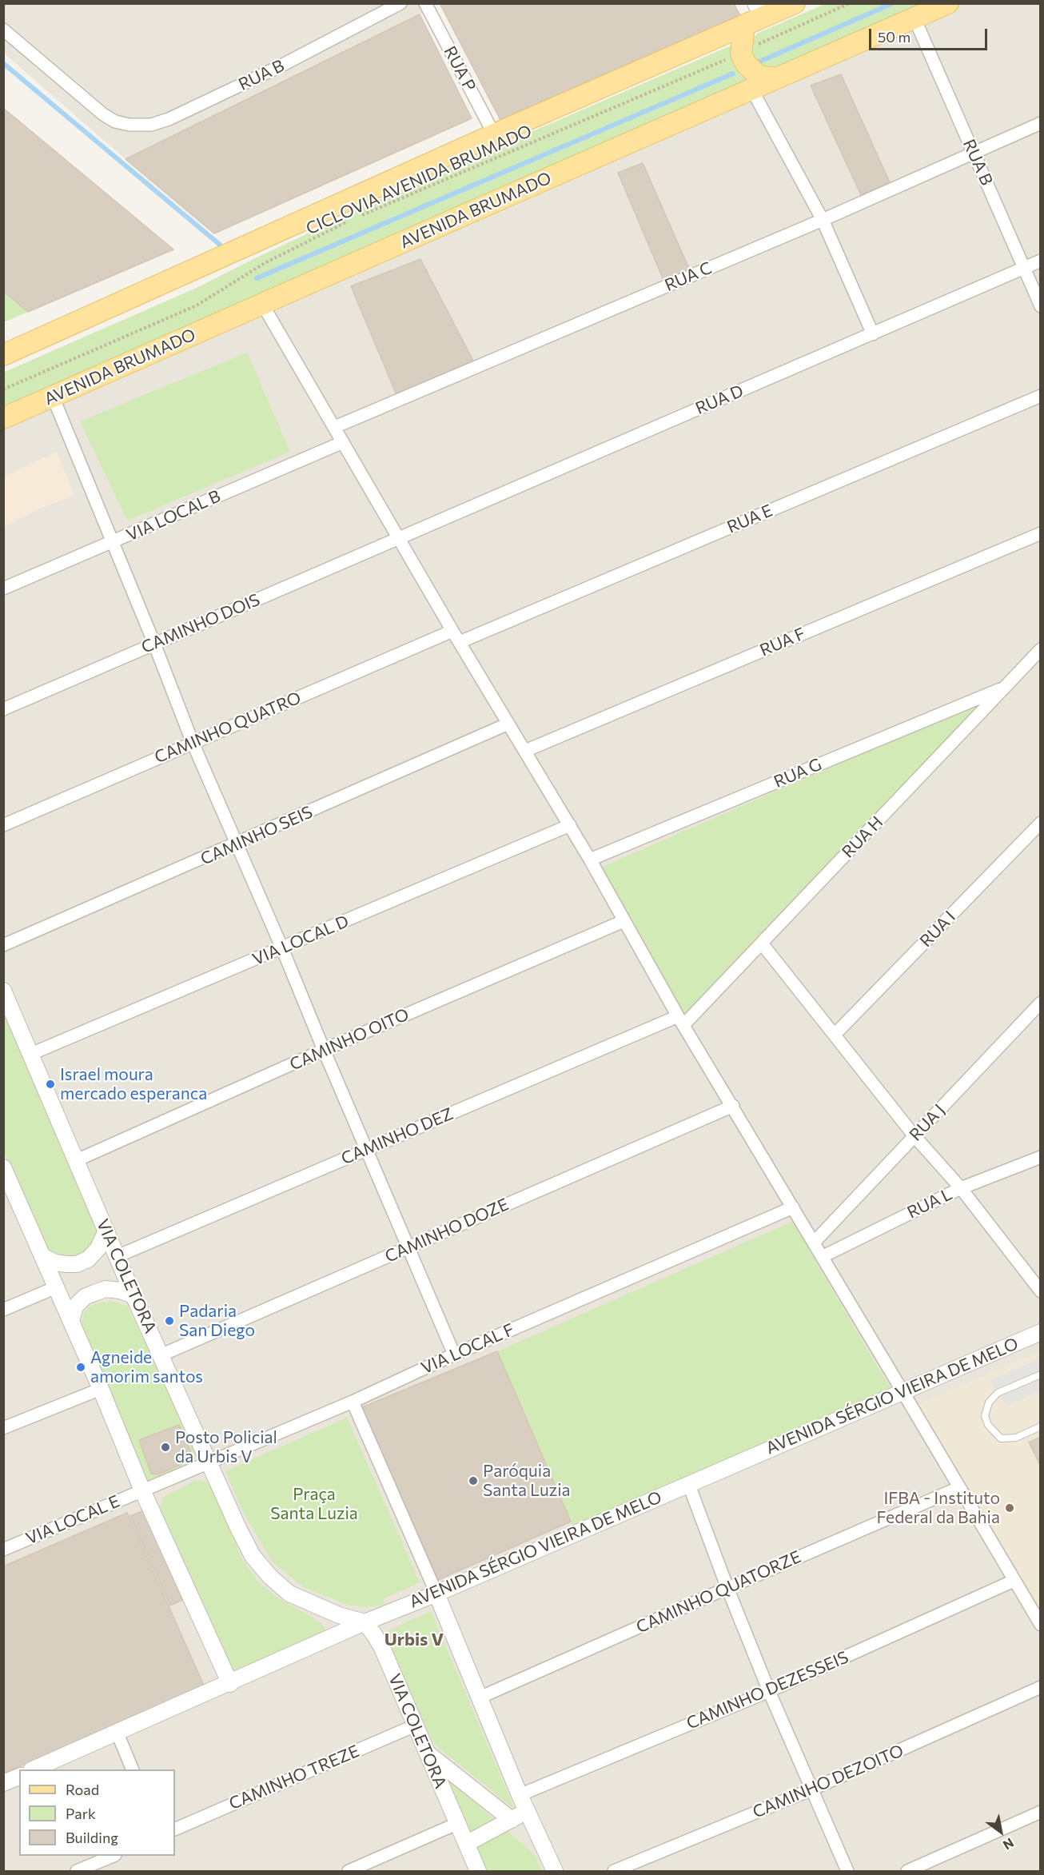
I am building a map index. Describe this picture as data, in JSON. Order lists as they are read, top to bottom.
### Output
{
  "streets": {
    "main road": ["AVENIDA BRUMADO"],
    "street": [
      "RUA P",
      "RUA B",
      "RUA C",
      "RUA D",
      "VIA LOCAL B",
      "RUA E",
      "CAMINHO DOIS",
      "RUA F",
      "CAMINHO QUATRO",
      "RUA G",
      "CAMINHO SEIS",
      "RUA H",
      "RUA I",
      "VIA LOCAL D",
      "CAMINHO OITO",
      "RUA J",
      "CAMINHO DEZ",
      "RUA L",
      "CAMINHO DOZE",
      "VIA COLETORA",
      "VIA LOCAL F",
      "AVENIDA SÉRGIO VIEIRA DE MELO",
      "VIA LOCAL E",
      "CAMINHO QUATORZE",
      "CAMINHO DEZESSEIS",
      "CAMINHO TREZE",
      "CAMINHO DEZOITO"
    ],
    "path": ["CICLOVIA AVENIDA BRUMADO"]
  },
  "crossings": [
    ["RUA B", "AVENIDA BRUMADO"],
    ["RUA B", "RUA C"],
    ["RUA B", "RUA D"],
    ["RUA D", "CAMINHO DOIS"],
    ["RUA G", "RUA H"],
    ["RUA H", "CAMINHO DEZ"],
    ["VIA LOCAL D", "VIA COLETORA"],
    ["CAMINHO OITO", "VIA COLETORA"],
    ["CAMINHO DEZ", "VIA COLETORA"],
    ["CAMINHO DOZE", "VIA COLETORA"],
    ["VIA COLETORA", "VIA LOCAL F"],
    ["VIA COLETORA", "AVENIDA SÉRGIO VIEIRA DE MELO"],
    ["VIA COLETORA", "CAMINHO TREZE"],
    ["VIA LOCAL F", "VIA LOCAL E"]
  ],
  "districts": ["Urbis V"],
  "parks": ["Praça Santa Luzia"],
  "places": [
    "Israel moura mercado esperanca",
    "Padaria San Diego",
    "Agneide amorim santos",
    "Posto Policial da Urbis V",
    "Paróquia Santa Luzia",
    "IFBA - Instituto Federal da Bahia"
  ],
  "legend": ["Road", "Park", "Building"],
  "scale_bar": "50 m",
  "north": "bottom right"
}
